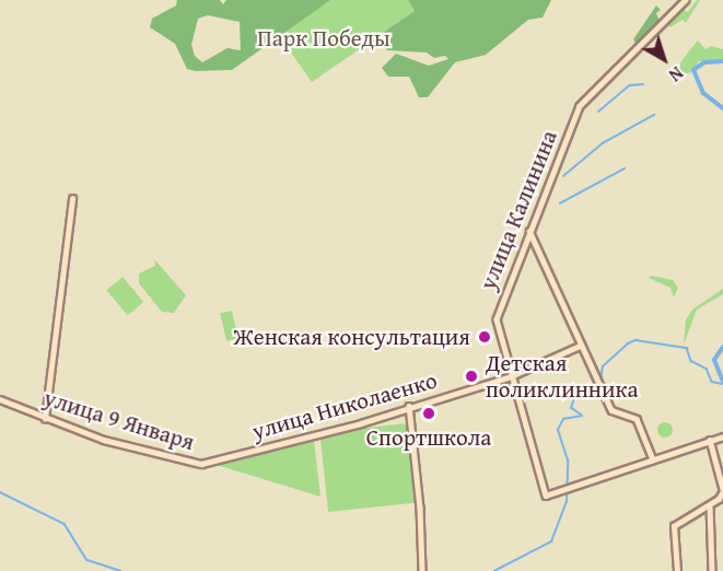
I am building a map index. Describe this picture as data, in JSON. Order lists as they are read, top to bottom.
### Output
{
  "streets": {
    "main road": ["улица Калинина", "улица Николаенко", "улица 9 Января"]
  },
  "crossings": [
    ["улица Калинина", "улица Николаенко"],
    ["улица Николаенко", "улица 9 Января"]
  ],
  "parks": ["Парк Победы"],
  "places": ["Женская консультация", "Детская поликлинника", "Спортшкола"],
  "north": "bottom right"
}
